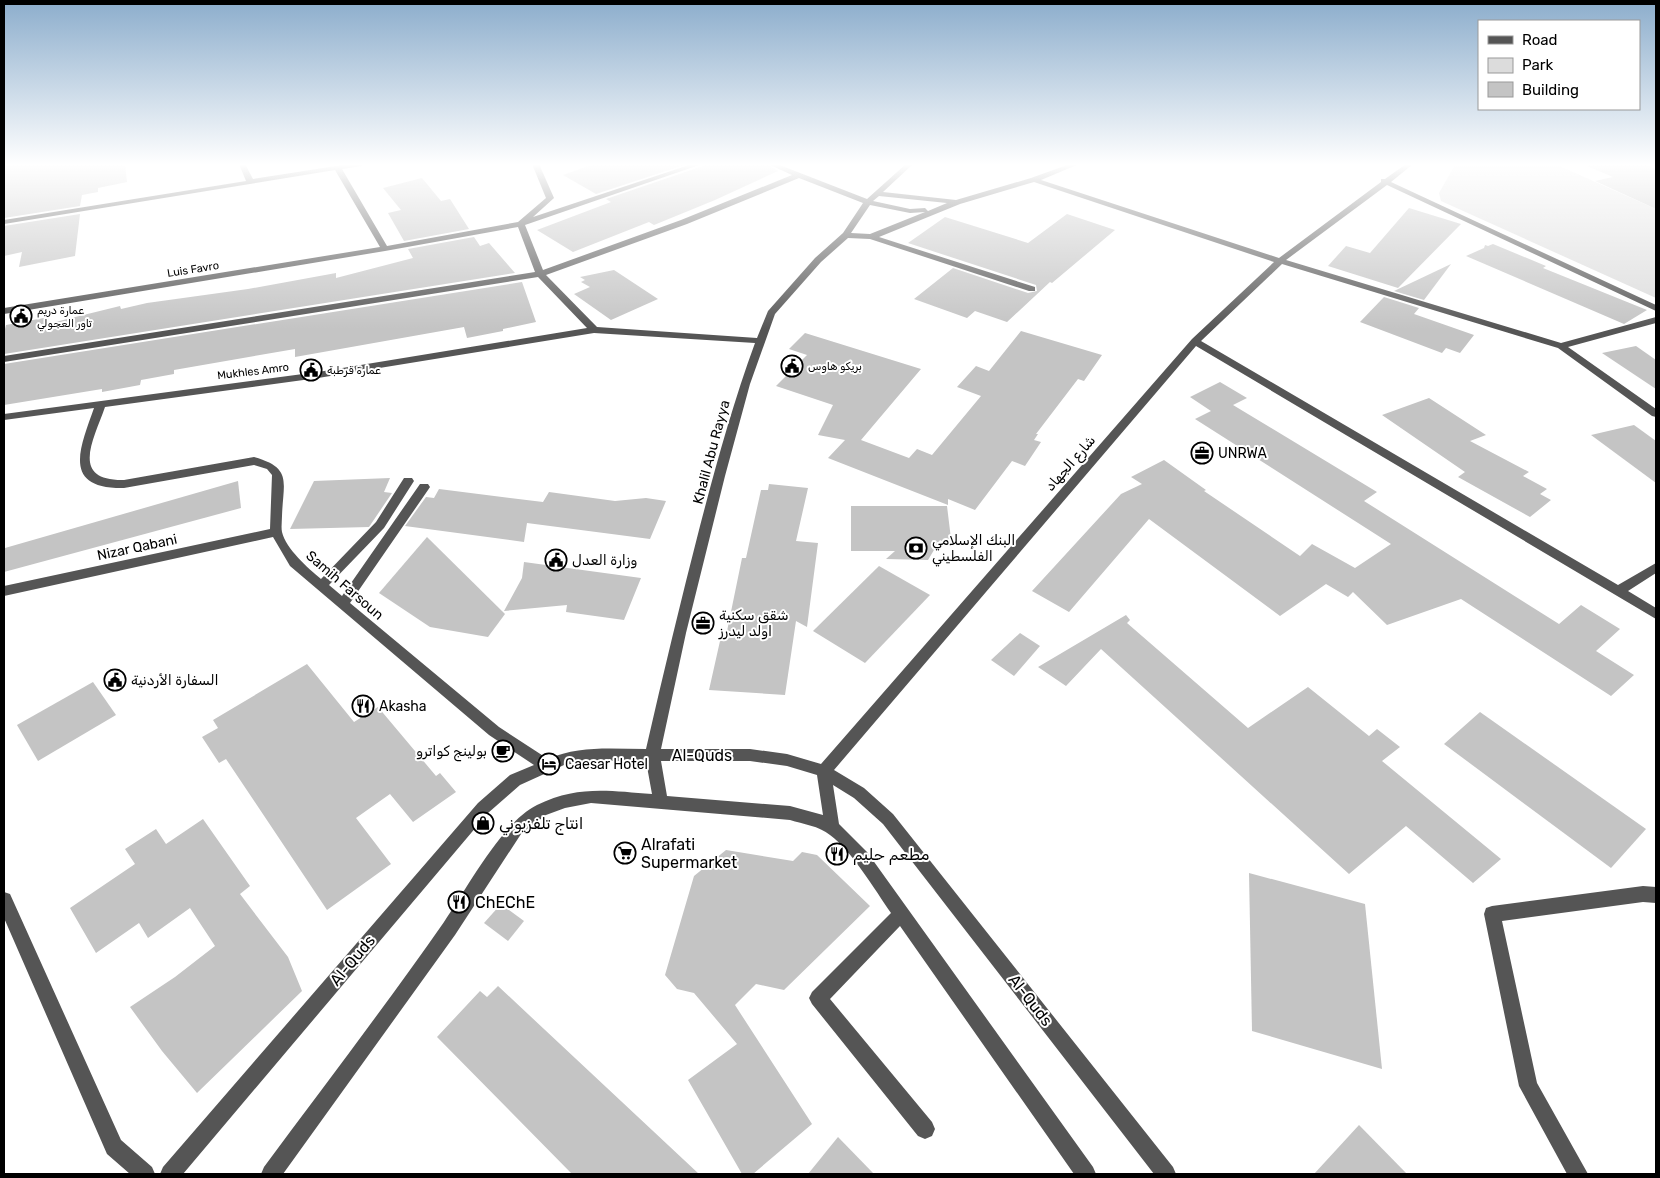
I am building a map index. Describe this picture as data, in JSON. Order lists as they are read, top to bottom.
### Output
{
  "streets": {
    "street": [
      "Luis Favro",
      "Mukhles Amro",
      "Khalil Abu Rayya",
      "شارع الجهاد",
      "Nizar Qabani",
      "Samih Farsoun",
      "Al-Quds"
    ]
  },
  "crossings": [
    ["Mukhles Amro", "Khalil Abu Rayya"],
    ["Khalil Abu Rayya", "Al-Quds"],
    ["شارع الجهاد", "Al-Quds"],
    ["Nizar Qabani", "Samih Farsoun"],
    ["Samih Farsoun", "Al-Quds"]
  ],
  "places": {
    "public building": [
      "عمارة دريم تاور العجولي",
      "بريكو هاوس",
      "عمارة قرطبة",
      "وزارة العدل",
      "السفارة الأردنية"
    ],
    "office": ["UNRWA", "شقق سكنية اولد ليدرز"],
    "bank": ["البنك الإسلامي الفلسطيني"],
    "restaurant": ["Akasha", "مطعم حليم", "ChEChE"],
    "cafe": ["بولينج كواترو"],
    "hotel": ["Caesar Hotel"],
    "shop": ["انتاج تلفزيوني"],
    "supermarket": ["Alrafati Supermarket"]
  },
  "legend": ["Road", "Park", "Building"]
}
